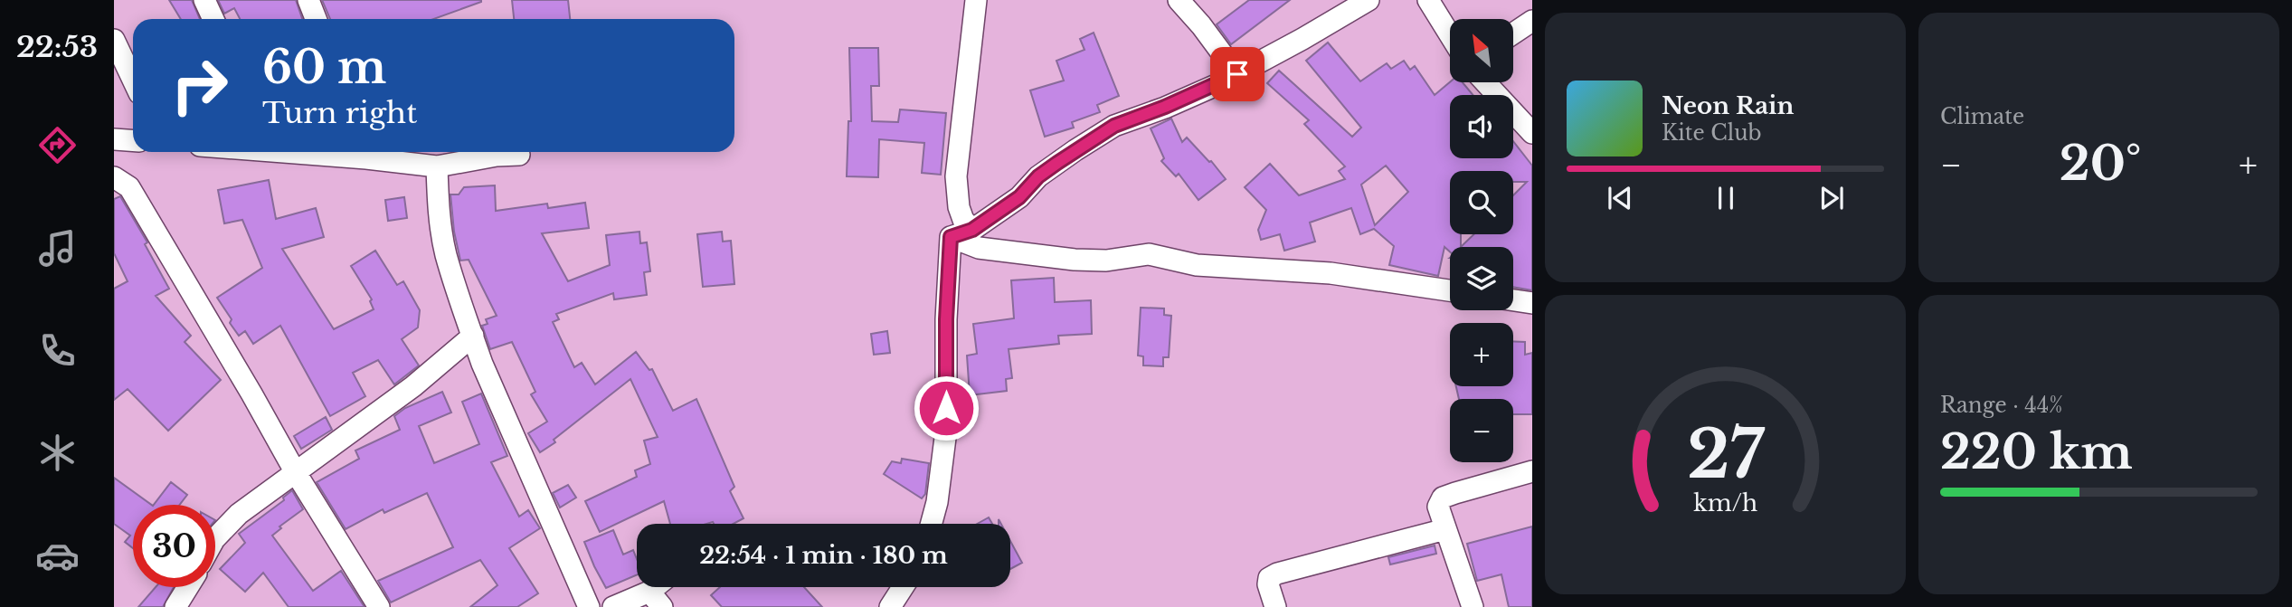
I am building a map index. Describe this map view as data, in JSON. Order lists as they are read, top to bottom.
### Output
{
  "north": "top left",
  "page": {
    "tabs": "22:53",
    "tile": [
      "Climate",
      ["Range · 44%", "220 km"]
    ],
    "map_buttons": ["+", "−"],
    "turn": ["60 m", "Turn right"],
    "song": ["Neon Rain", "Kite Club"],
    "heat": ["−", "20°", "+"],
    "limit": "30",
    "trip": "22:54 · 1 min · 180 m",
    "gauge": ["27", "km/h"]
  }
}
